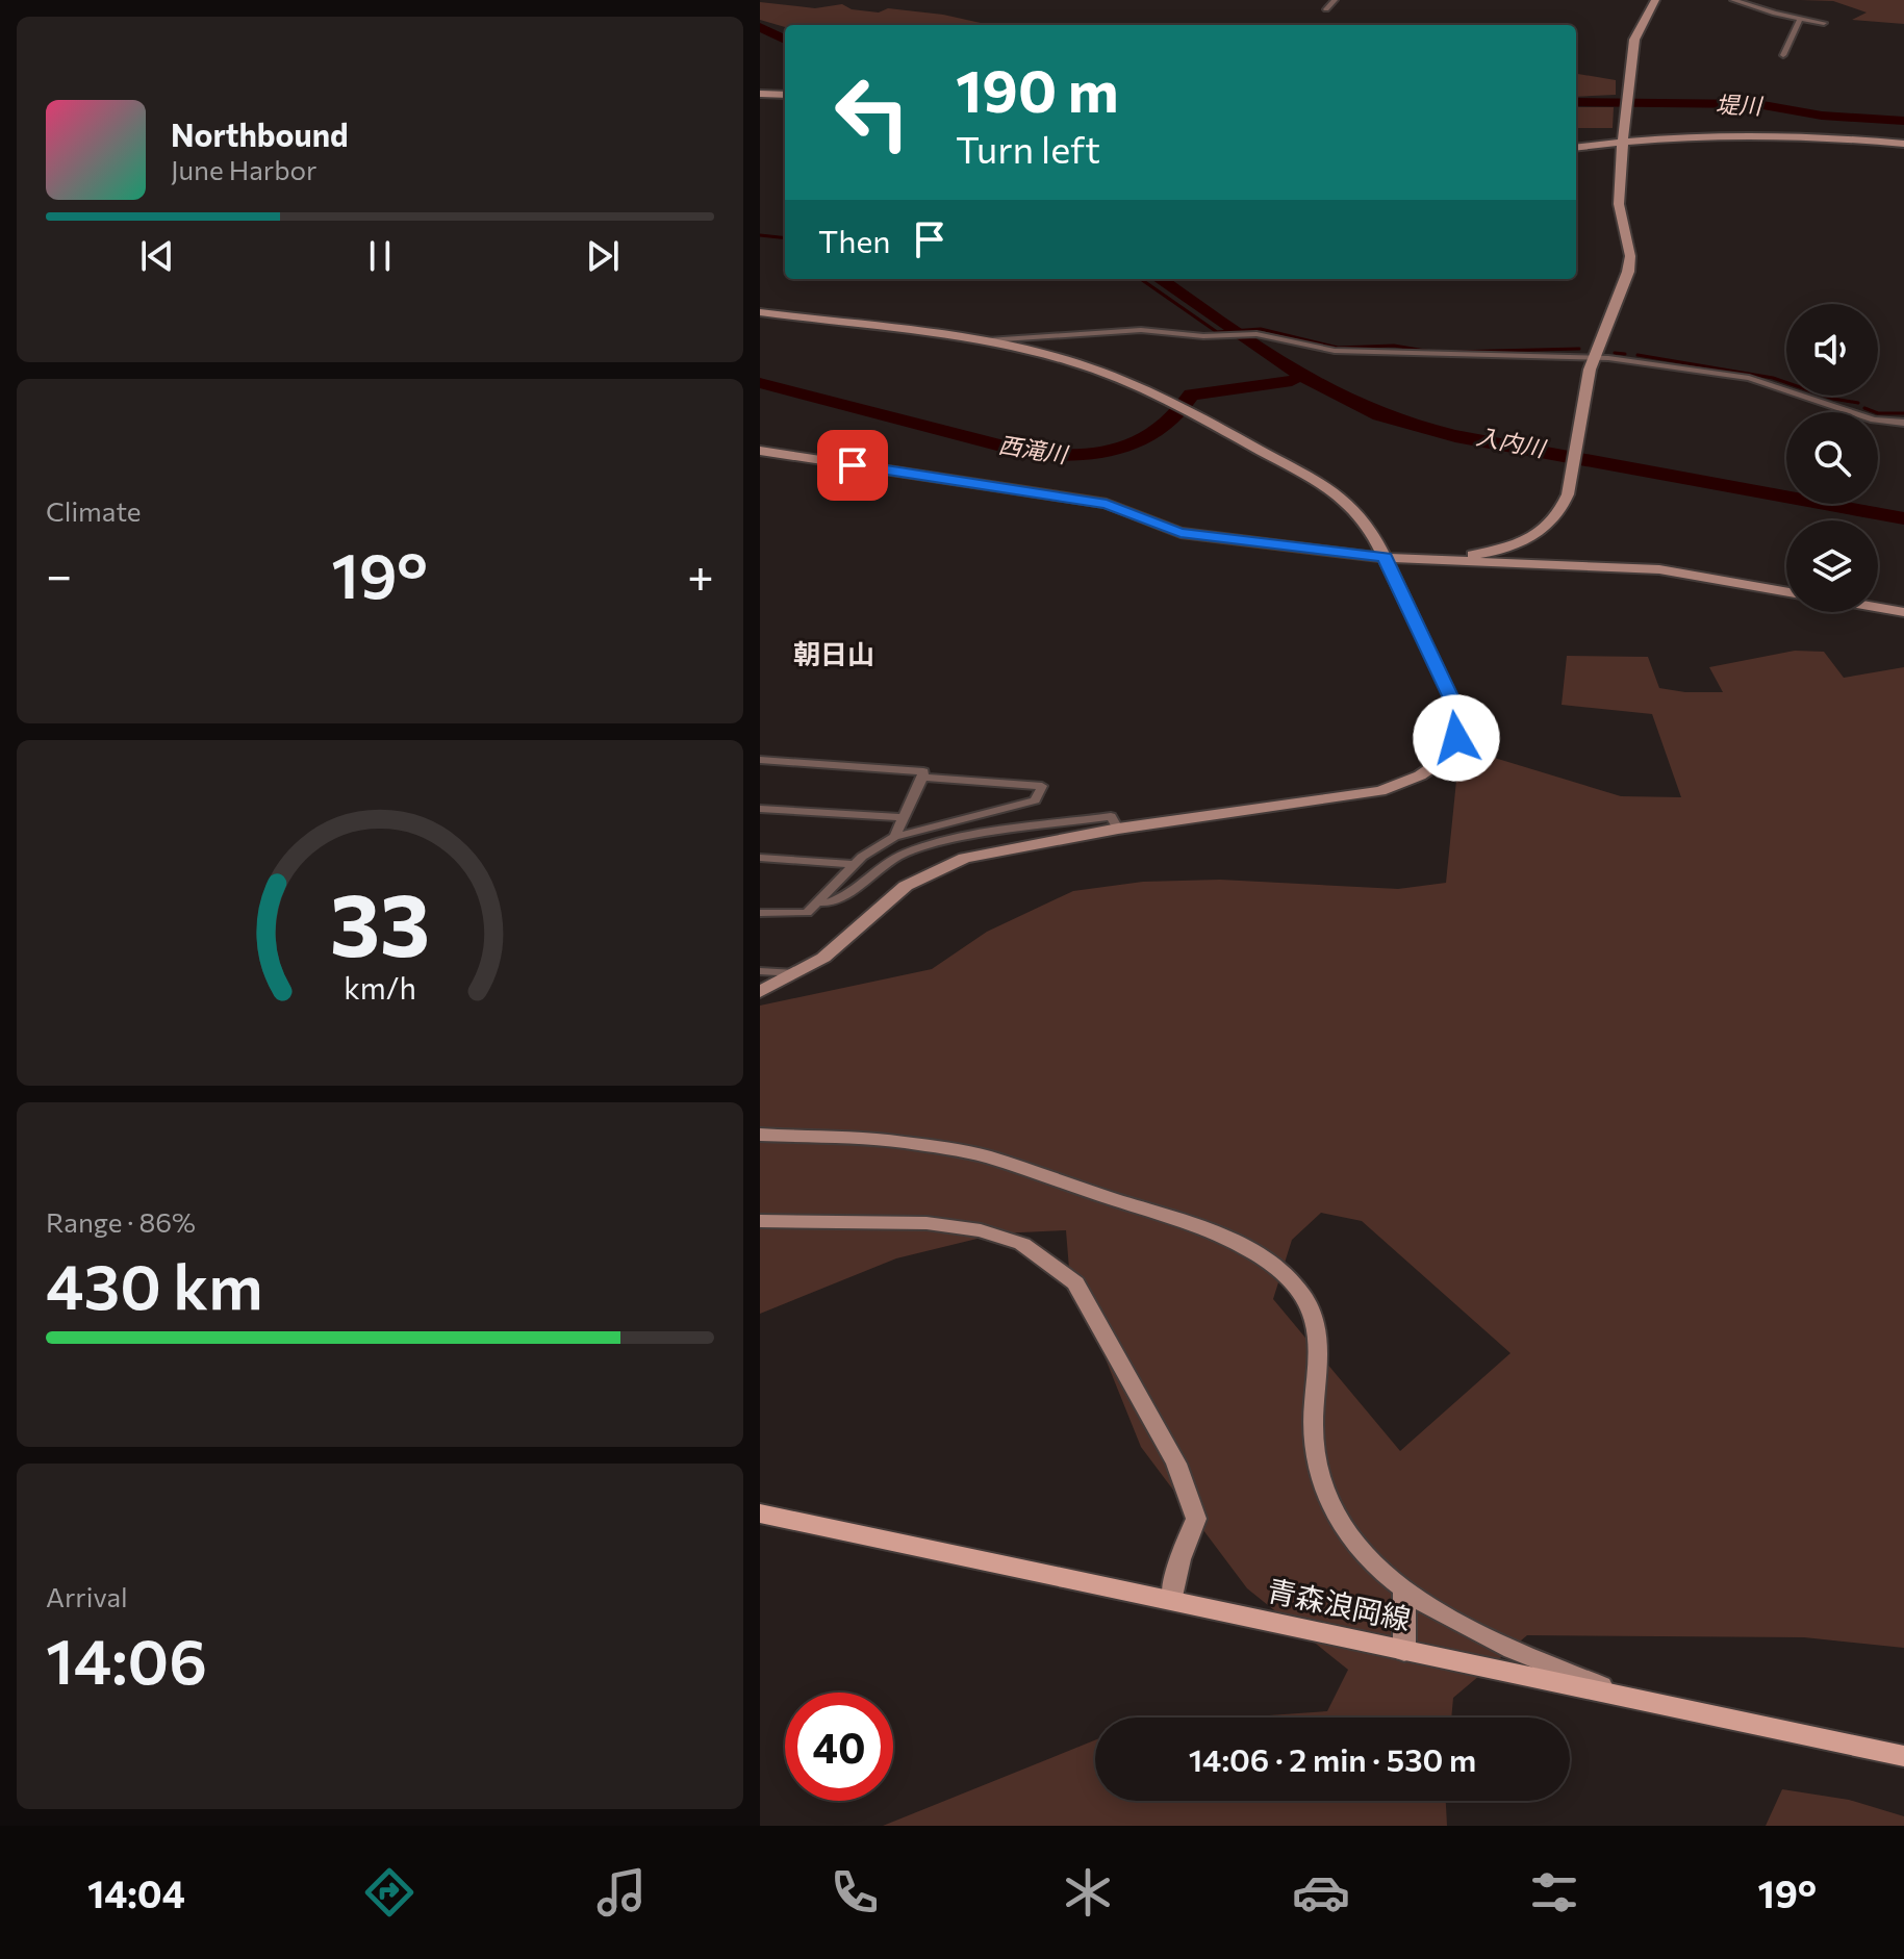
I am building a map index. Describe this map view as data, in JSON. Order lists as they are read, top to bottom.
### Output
{
  "streets": {
    "main road": ["青森浪岡線"]
  },
  "districts": ["朝日山"],
  "water": ["堤川", "入内川", "西滝川"],
  "page": {
    "turn": ["190 m", "Turn left"],
    "song": ["Northbound", "June Harbor"],
    "then": "Then",
    "tile": [
      "Climate",
      ["Range · 86%", "430 km"],
      ["Arrival", "14:06"]
    ],
    "heat": ["−", "19°", "+"],
    "limit": "40",
    "trip": "14:06 · 2 min · 530 m",
    "tabs": ["14:04", "19°"],
    "gauge": ["33", "km/h"]
  }
}
